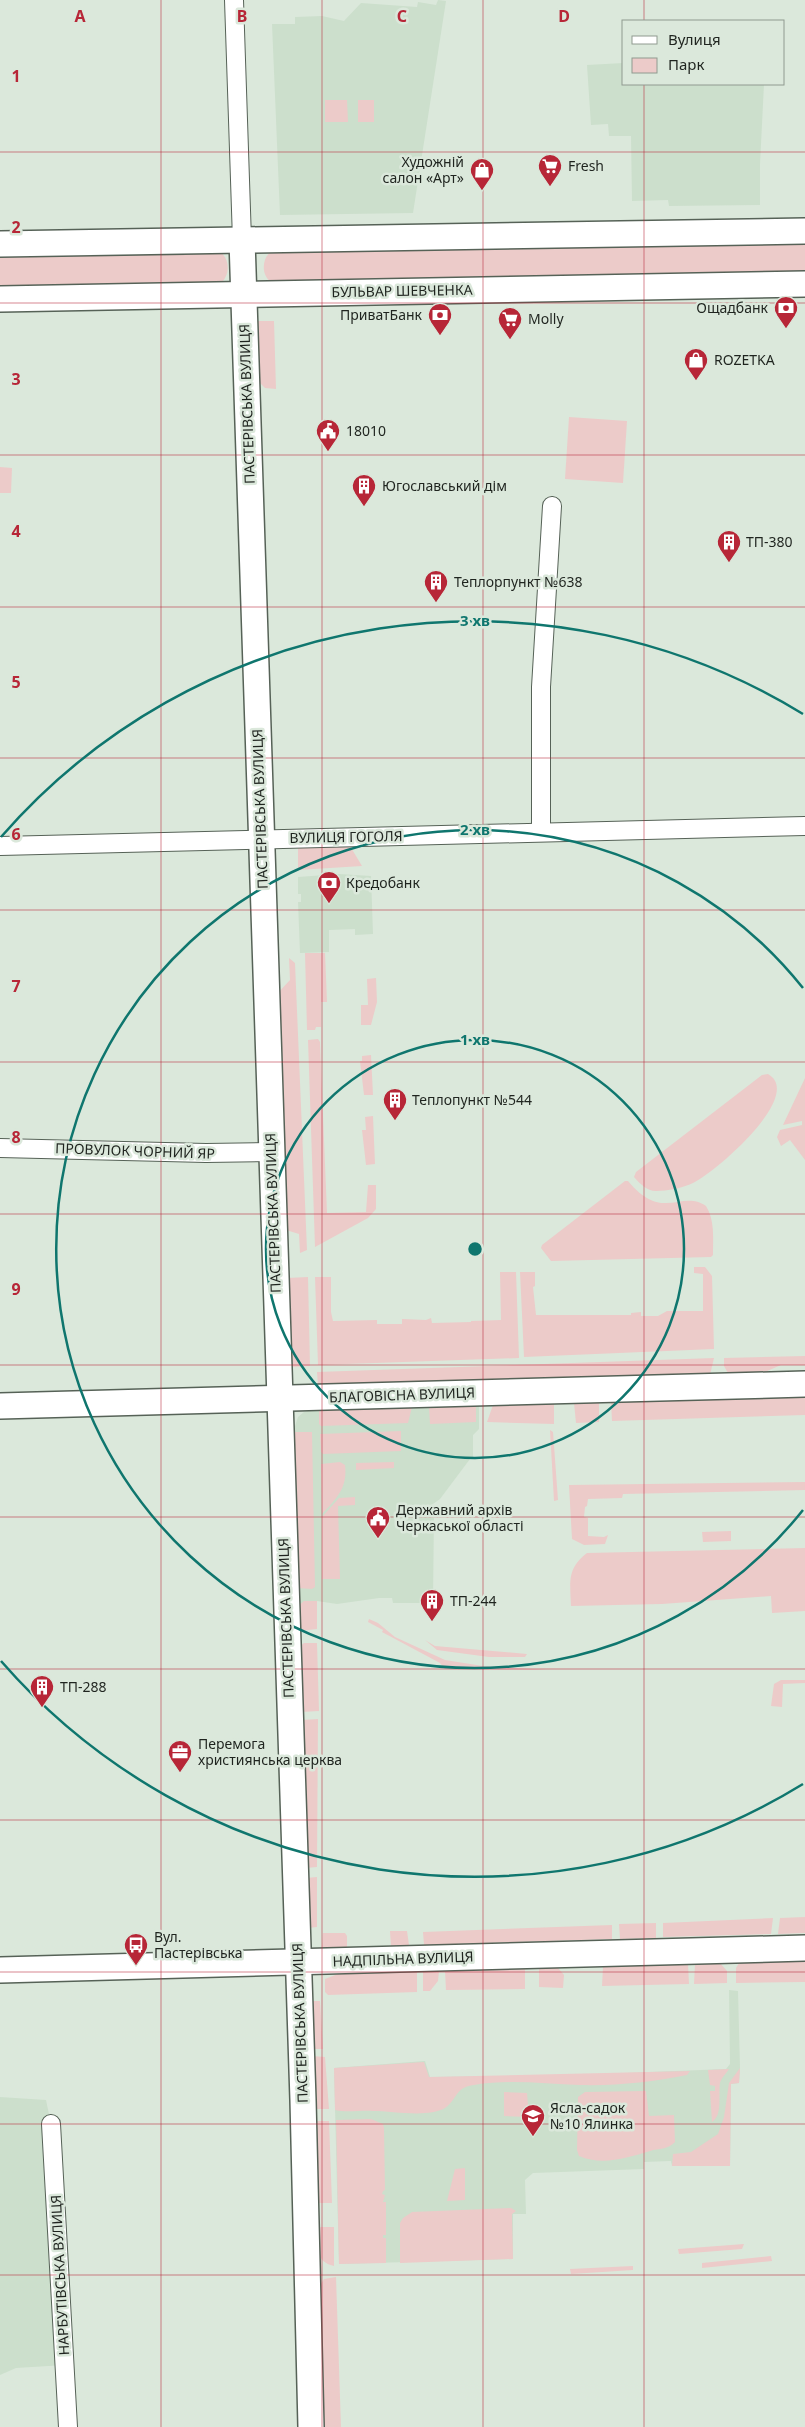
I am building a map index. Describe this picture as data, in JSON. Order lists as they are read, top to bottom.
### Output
{
  "streets": {
    "main road": [
      "БУЛЬВАР ШЕВЧЕНКА",
      "ПАСТЕРІВСЬКА ВУЛИЦЯ",
      "БЛАГОВІСНА ВУЛИЦЯ",
      "НАДПІЛЬНА ВУЛИЦЯ"
    ],
    "street": ["ВУЛИЦЯ ГОГОЛЯ", "ПРОВУЛОК ЧОРНИЙ ЯР", "НАРБУТІВСЬКА ВУЛИЦЯ"]
  },
  "crossings": [
    ["БУЛЬВАР ШЕВЧЕНКА", "ПАСТЕРІВСЬКА ВУЛИЦЯ"],
    ["ПАСТЕРІВСЬКА ВУЛИЦЯ", "ВУЛИЦЯ ГОГОЛЯ"],
    ["ПАСТЕРІВСЬКА ВУЛИЦЯ", "ПРОВУЛОК ЧОРНИЙ ЯР"],
    ["ПАСТЕРІВСЬКА ВУЛИЦЯ", "БЛАГОВІСНА ВУЛИЦЯ"],
    ["ПАСТЕРІВСЬКА ВУЛИЦЯ", "НАДПІЛЬНА ВУЛИЦЯ"]
  ],
  "places": {
    "supermarket": ["Fresh", "Molly"],
    "shop": ["Художній салон «Арт»", "ROZETKA"],
    "bank": ["Ощадбанк", "ПриватБанк", "Кредобанк"],
    "public building": ["18010", "Державний архів Черкаської області"],
    "building": [
      "Югославський дім",
      "ТП-380",
      "Теплорпункт №638",
      "Теплопункт №544",
      "ТП-244",
      "ТП-288"
    ],
    "office": ["Перемога християнська церква"],
    "bus stop": ["Вул. Пастерівська"],
    "school or university": ["Ясла-садок №10 Ялинка"]
  },
  "legend": ["Вулиця", "Парк"],
  "grid": {
    "columns": [
      "A",
      "B",
      "C",
      "D"
    ],
    "rows": [
      "1",
      "2",
      "3",
      "4",
      "5",
      "6",
      "7",
      "8",
      "9"
    ]
  },
  "rings": ["3 хв", "2 хв", "1 хв"]
}
